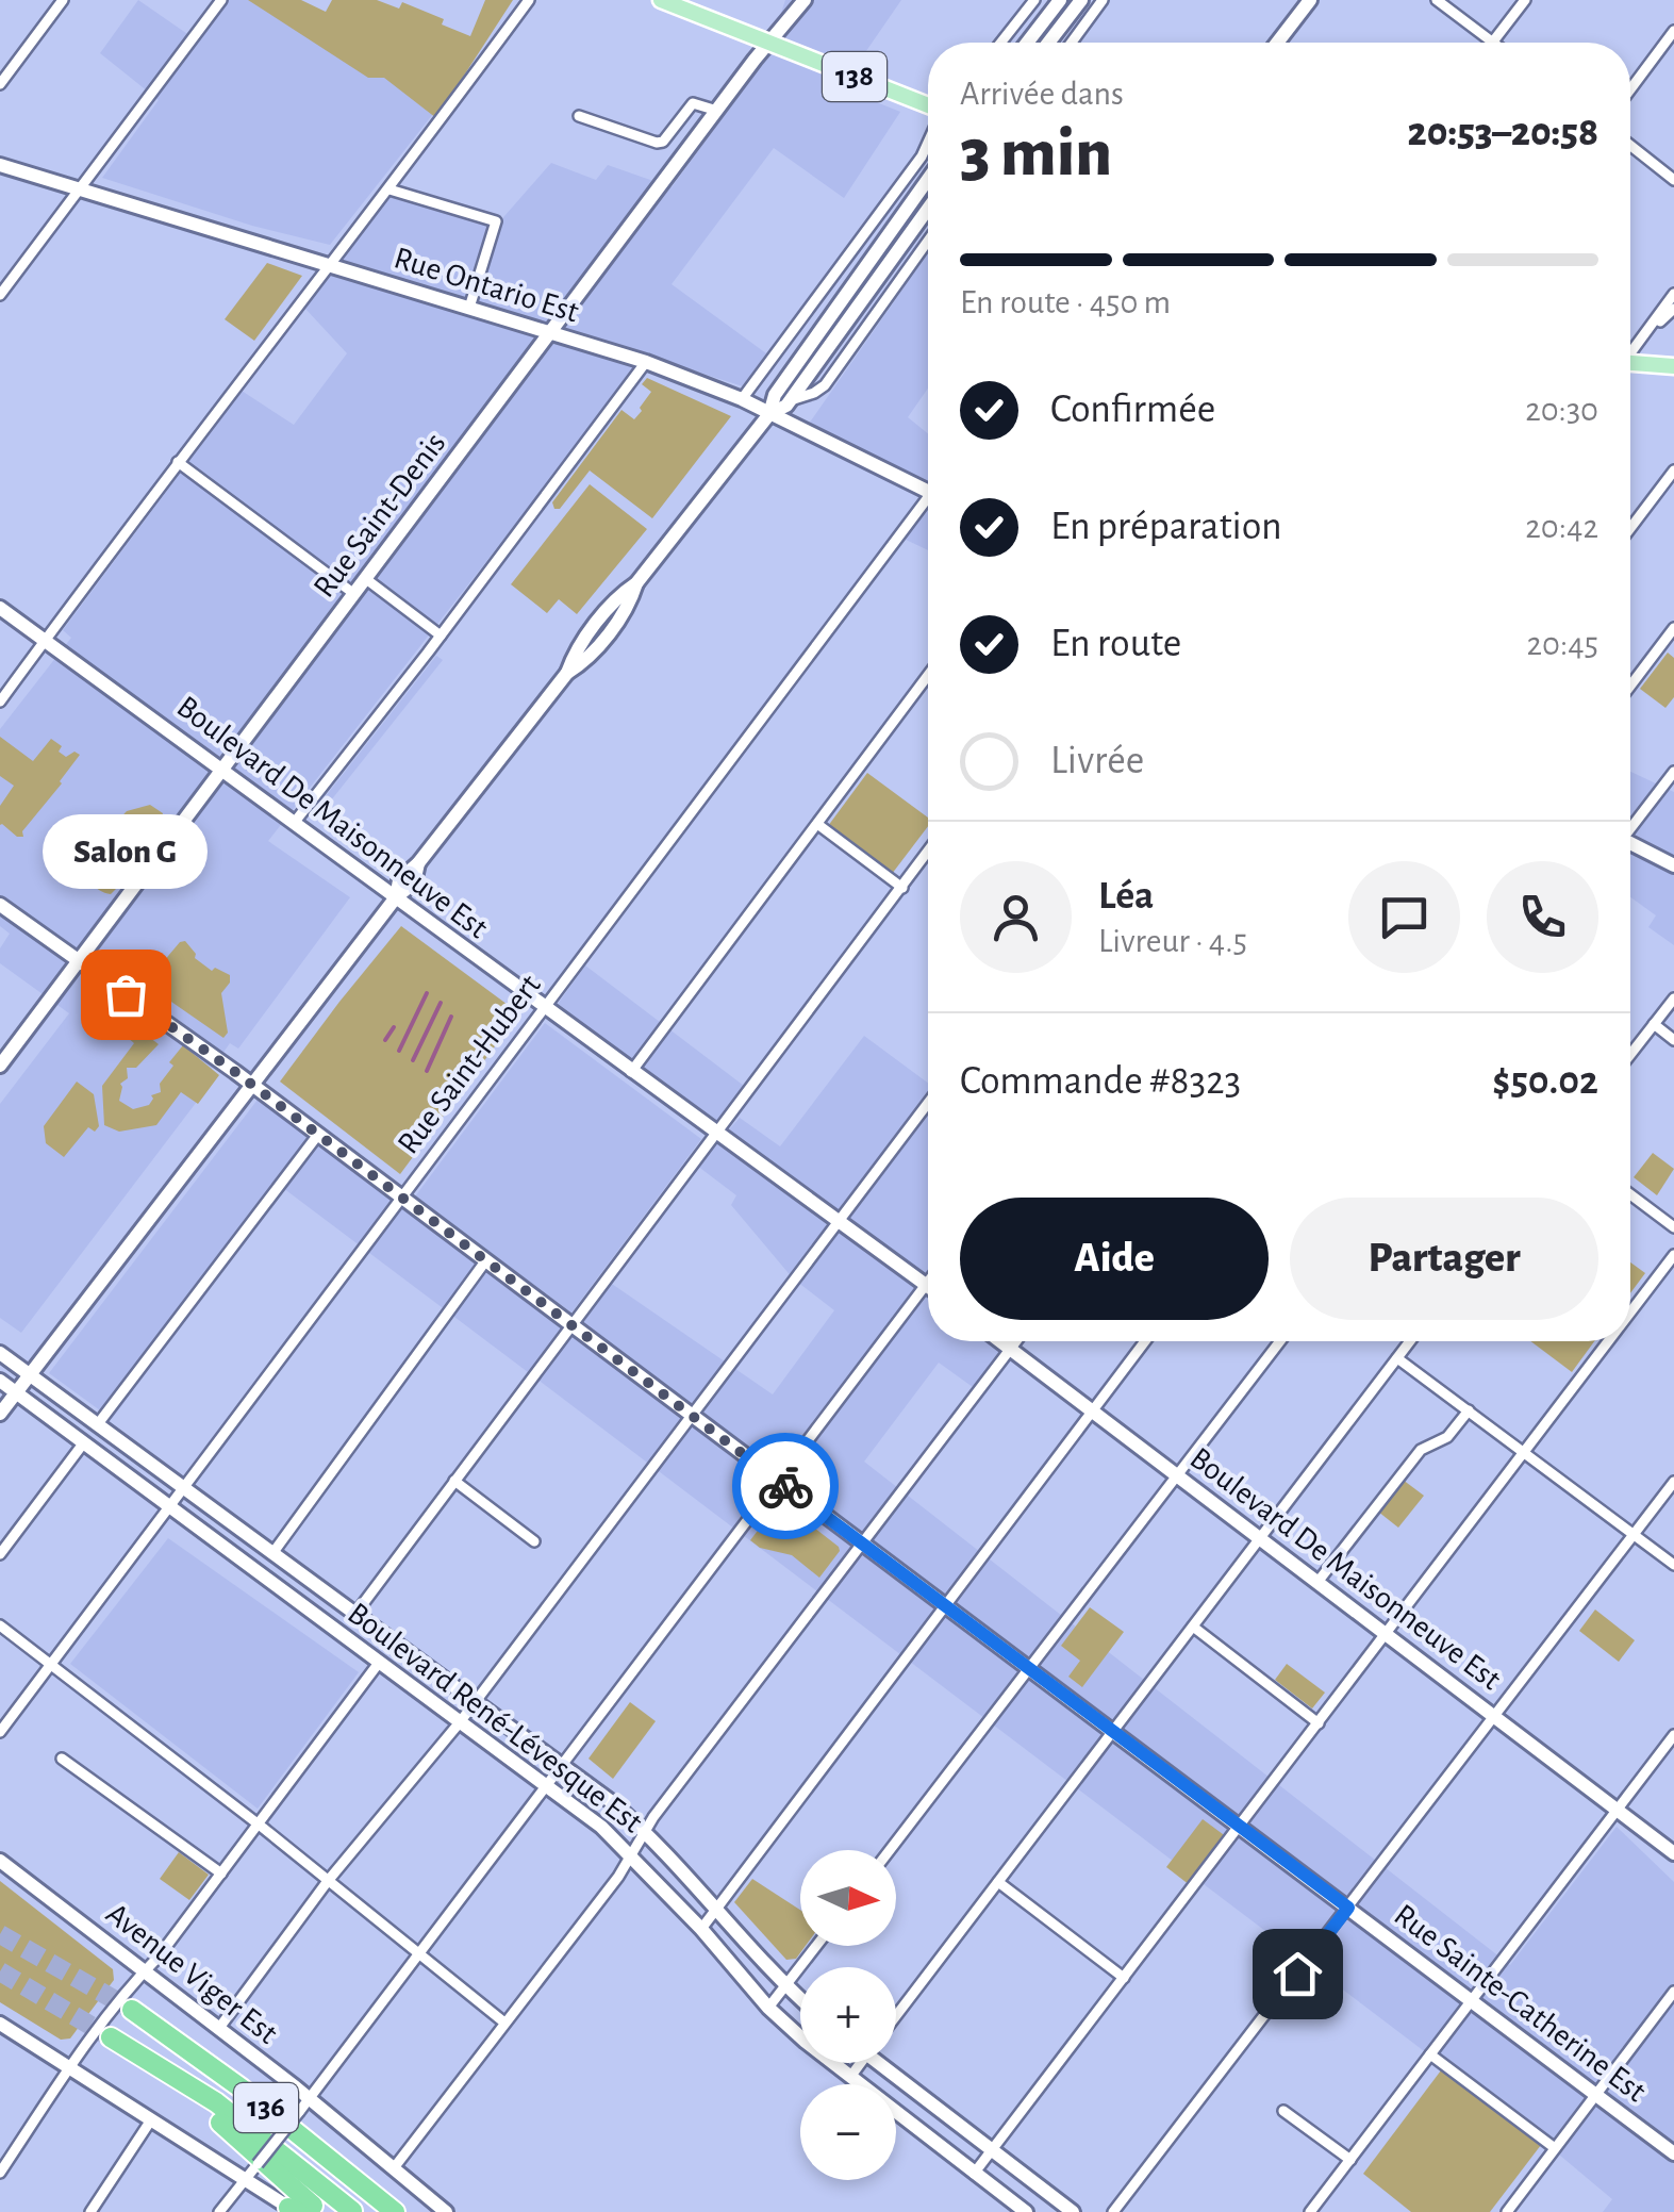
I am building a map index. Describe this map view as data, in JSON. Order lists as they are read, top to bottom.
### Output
{
  "streets": {
    "highway": ["136"],
    "main road": ["138"],
    "street": [
      "Rue Ontario Est",
      "Rue Saint-Denis",
      "Boulevard De Maisonneuve Est",
      "Rue Saint-Hubert",
      "Boulevard René-Lévesque Est",
      "Avenue Viger Est",
      "Rue Sainte-Catherine Est"
    ]
  },
  "crossings": [
    ["138", "Rue Saint-Denis"],
    ["Rue Ontario Est", "Rue Saint-Denis"],
    ["Rue Saint-Denis", "Boulevard De Maisonneuve Est"],
    ["Rue Saint-Denis", "Rue Sainte-Catherine Est"],
    ["Boulevard De Maisonneuve Est", "Rue Saint-Hubert"],
    ["Rue Saint-Hubert", "Boulevard René-Lévesque Est"],
    ["Rue Saint-Hubert", "Rue Sainte-Catherine Est"]
  ],
  "places": ["Salon G"],
  "north": "right",
  "page": {
    "heading": ["3 min", "Arrivée dans", "20:53–20:58"],
    "panel": [
      "Léa",
      "Livreur · 4.5",
      "Commande #8323",
      "$50.02"
    ],
    "bar": "En route · 450 m",
    "list": [
      ["Confirmée", "20:30"],
      ["En préparation", "20:42"],
      ["En route", "20:45"],
      "Livrée"
    ],
    "bubble": "Salon G",
    "buttons": ["Aide", "Partager"],
    "map_buttons": ["+", "−"]
  }
}
